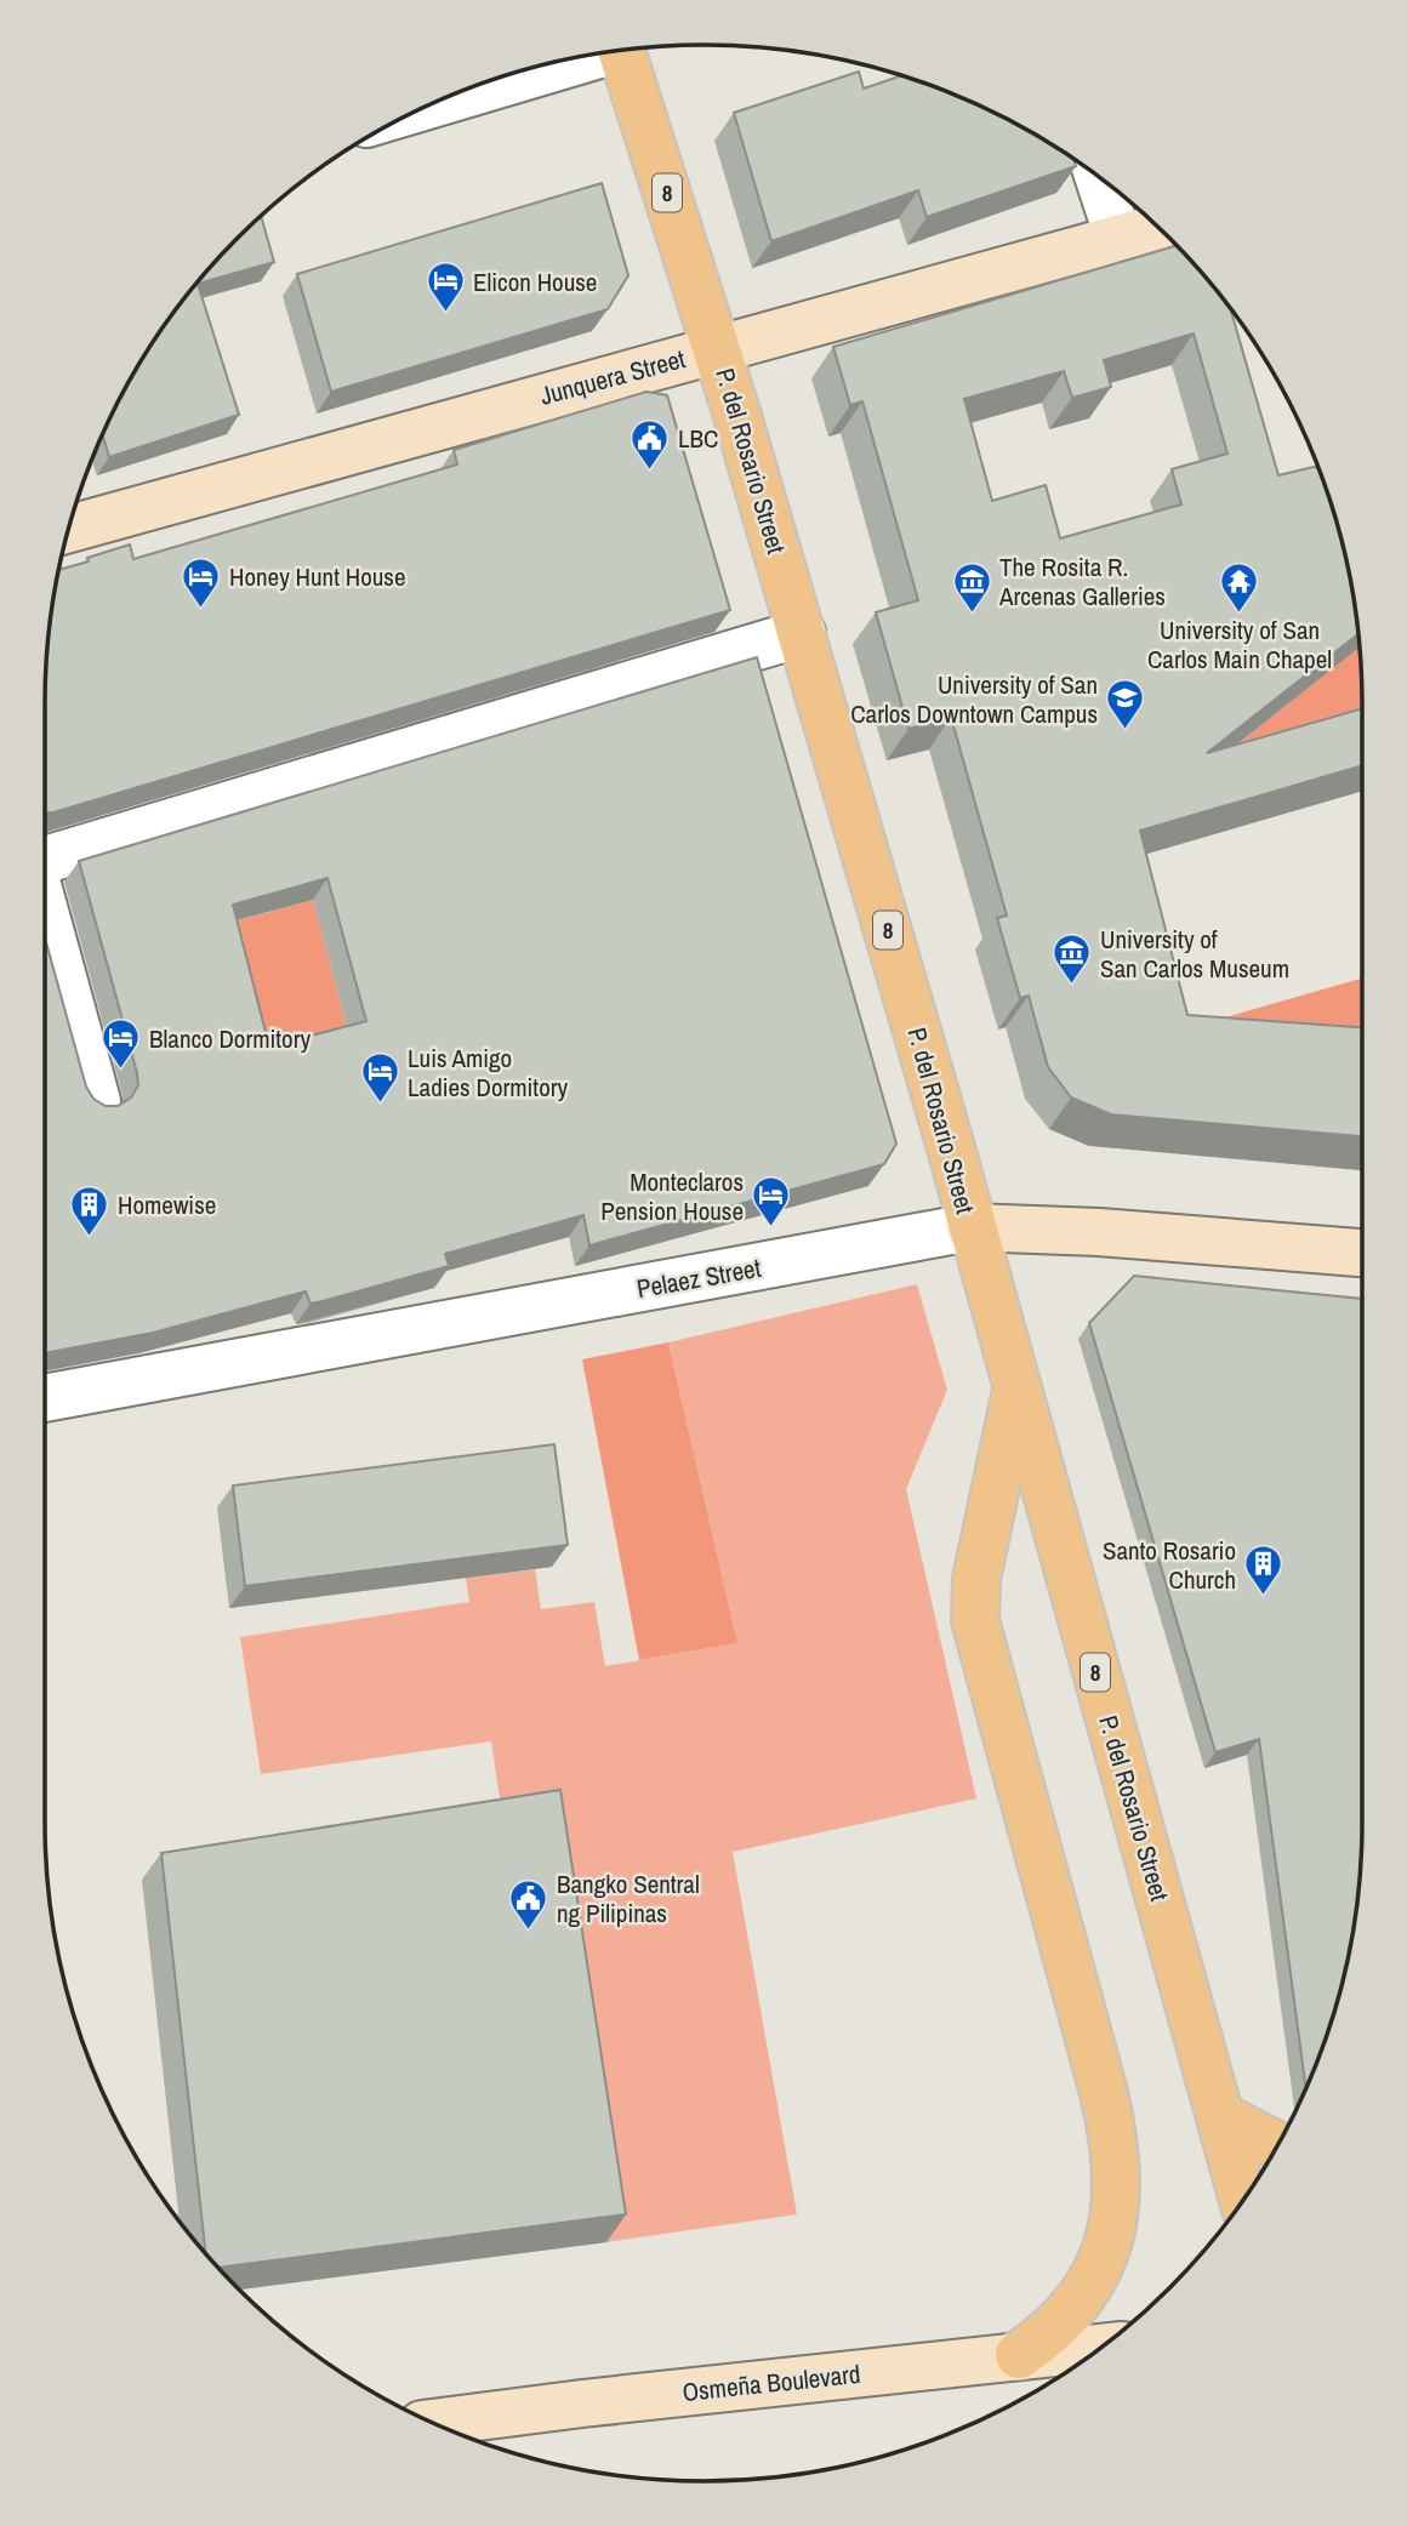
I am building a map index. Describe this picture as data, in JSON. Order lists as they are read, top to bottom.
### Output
{
  "streets": {
    "main road": ["8", "P. del Rosario Street"],
    "street": ["Junquera Street", "Pelaez Street", "Osmeña Boulevard"]
  },
  "crossings": [
    ["Junquera Street", "P. del Rosario Street"],
    ["P. del Rosario Street", "Pelaez Street"]
  ],
  "places": {
    "hotel": [
      "Elicon House",
      "Honey Hunt House",
      "Blanco Dormitory",
      "Luis Amigo Ladies Dormitory",
      "Monteclaros Pension House"
    ],
    "public building": ["LBC", "Bangko Sentral ng Pilipinas"],
    "museum": ["The Rosita R. Arcenas Galleries", "University of San Carlos Museum"],
    "temple": ["University of San Carlos Main Chapel"],
    "school or university": ["University of San Carlos Downtown Campus"],
    "building": ["Homewise", "Santo Rosario Church"]
  }
}
